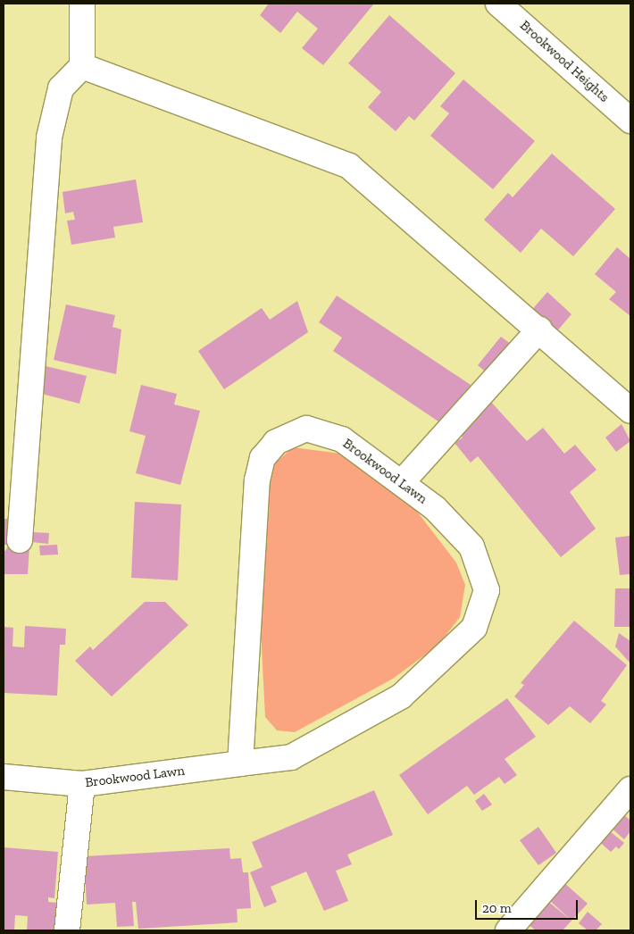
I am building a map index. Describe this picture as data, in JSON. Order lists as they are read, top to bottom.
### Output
{
  "streets": {
    "street": ["Brookwood Heights", "Brookwood Lawn"]
  },
  "scale_bar": "20 m"
}
